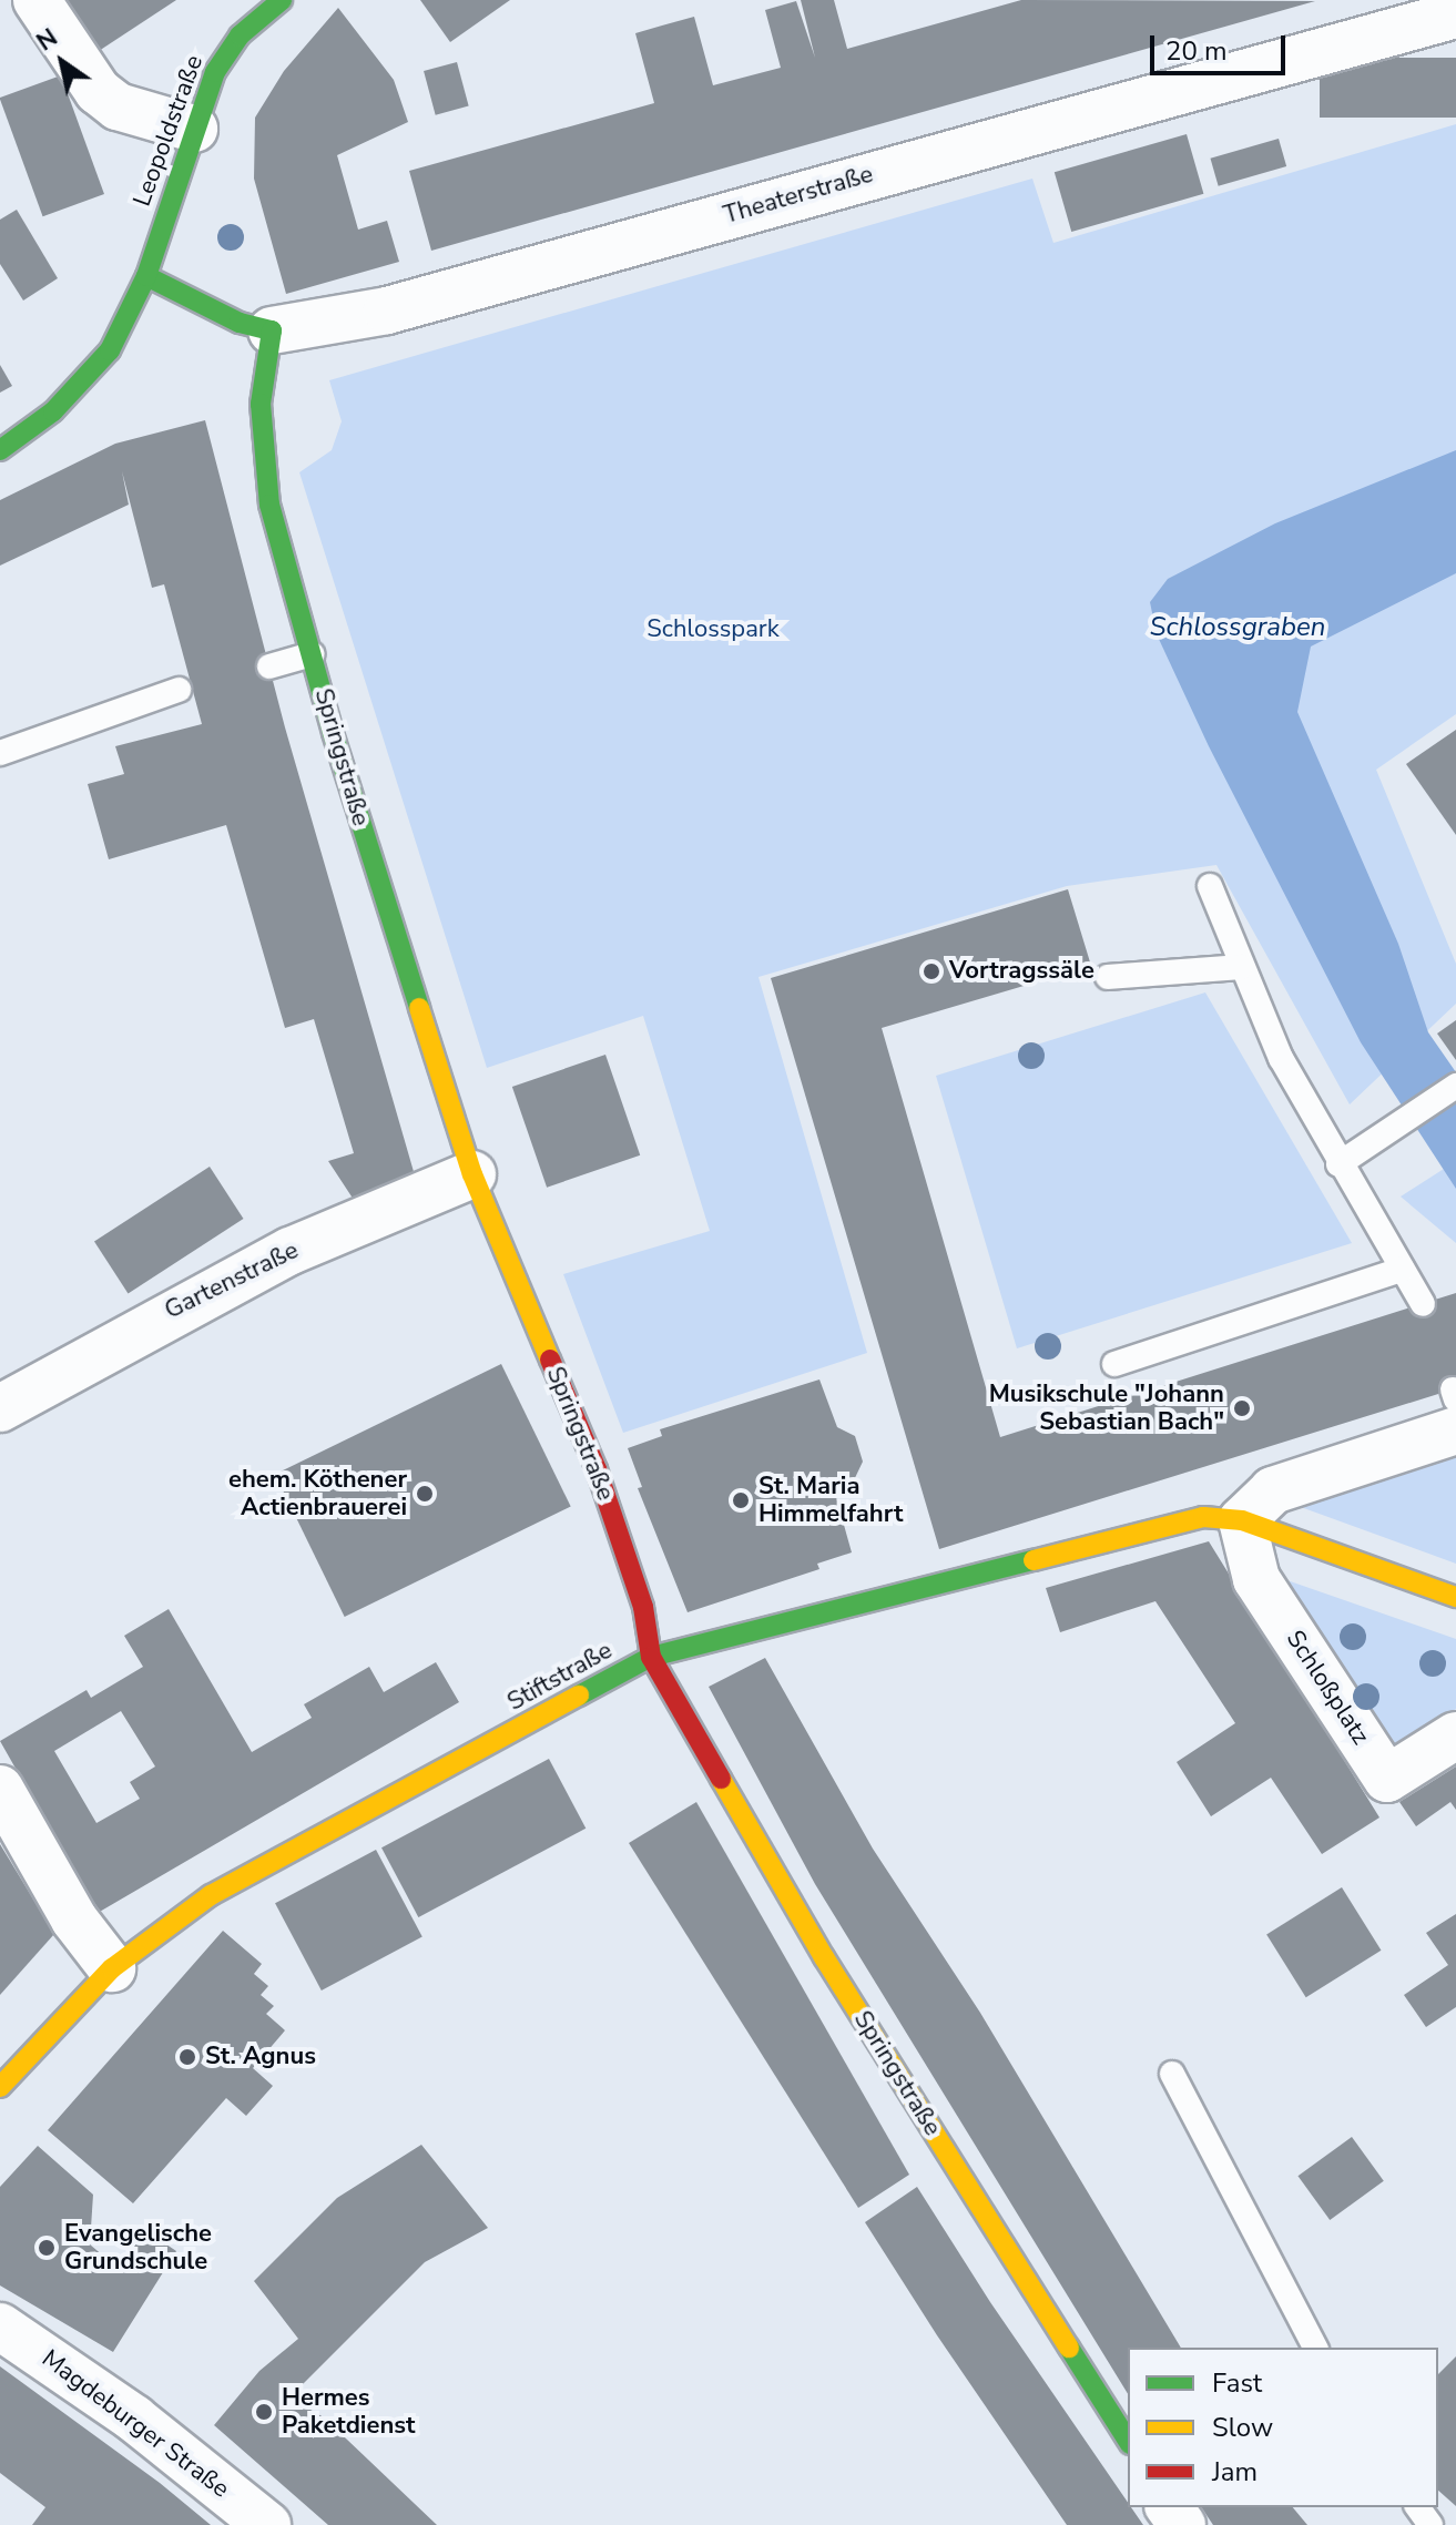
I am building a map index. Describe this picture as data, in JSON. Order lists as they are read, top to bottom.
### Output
{
  "streets": {
    "main road": [
      "Leopoldstraße",
      "Theaterstraße",
      "Springstraße",
      "Stiftstraße"
    ],
    "street": ["Gartenstraße", "Schloßplatz", "Magdeburger Straße"]
  },
  "crossings": [
    ["Leopoldstraße", "Theaterstraße"],
    ["Theaterstraße", "Springstraße"],
    ["Springstraße", "Gartenstraße"],
    ["Springstraße", "Stiftstraße"],
    ["Stiftstraße", "Schloßplatz"]
  ],
  "water": ["Schlossgraben"],
  "parks": ["Schlosspark"],
  "places": [
    "Vortragssäle",
    "Musikschule \"Johann Sebastian Bach\"",
    "ehem. Köthener Actienbrauerei",
    "St. Maria Himmelfahrt",
    "St. Agnus",
    "Evangelische Grundschule",
    "Hermes Paketdienst"
  ],
  "legend": ["Fast", "Slow", "Jam"],
  "scale_bar": "20 m",
  "north": "top left"
}
